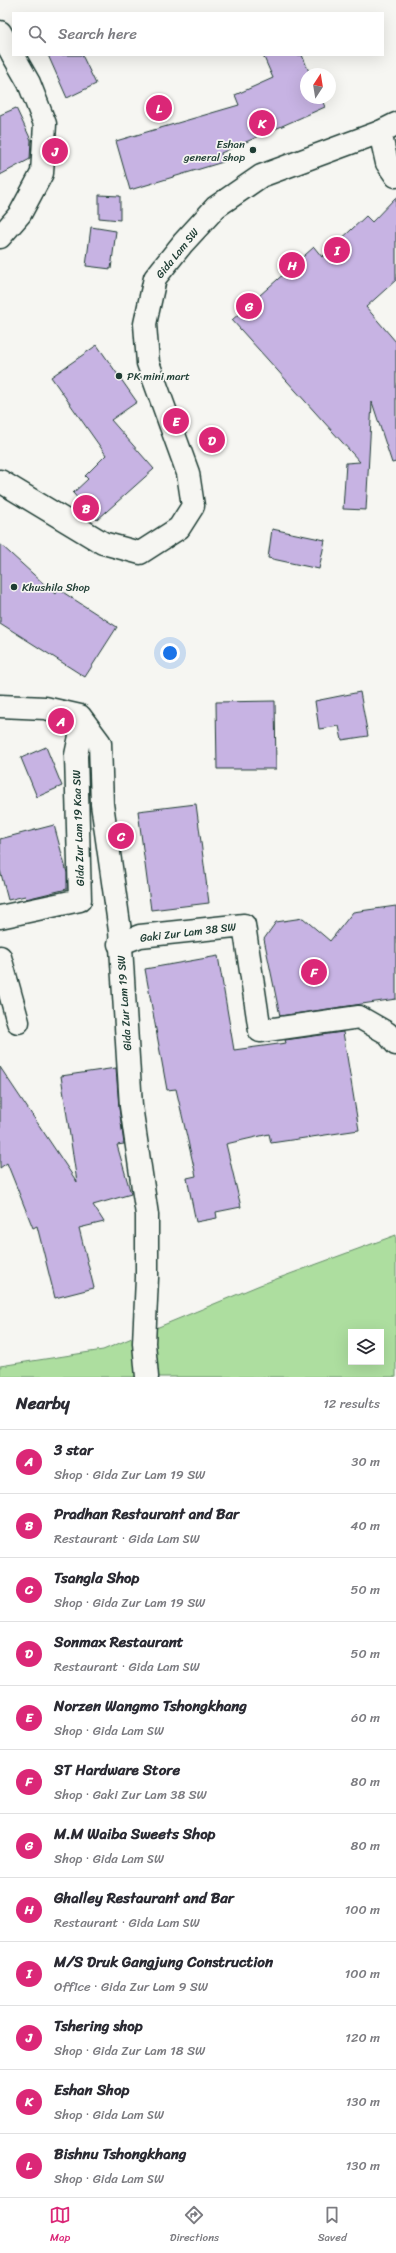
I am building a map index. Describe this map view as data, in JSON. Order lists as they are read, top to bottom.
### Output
{
  "streets": {
    "street": [
      "Gida Lam SW",
      "Gida Zur Lam 19 Kaa SW",
      "Gaki Zur Lam 38 SW",
      "Gida Zur Lam 19 SW"
    ]
  },
  "crossings": [
    ["Gida Zur Lam 19 Kaa SW", "Gida Zur Lam 19 SW"],
    ["Gaki Zur Lam 38 SW", "Gida Zur Lam 19 SW"]
  ],
  "places": ["Eshan general shop", "PK mini mart", "Khushila Shop"],
  "north": "top",
  "page": {
    "search": "Search here",
    "pins": [
      "L",
      "K",
      "J",
      "I",
      "H",
      "G",
      "E",
      "D",
      "B",
      "A",
      "C",
      "F"
    ],
    "heading": ["Nearby", "12 results"],
    "list": [
      {
        "mark": "A",
        "name": "3 star",
        "note": "Shop · Gida Zur Lam 19 SW",
        "value": "30 m"
      },
      {
        "mark": "B",
        "name": "Pradhan Restaurant and Bar",
        "note": "Restaurant · Gida Lam SW",
        "value": "40 m"
      },
      {
        "mark": "C",
        "name": "Tsangla Shop",
        "note": "Shop · Gida Zur Lam 19 SW",
        "value": "50 m"
      },
      {
        "mark": "D",
        "name": "Sonmax Restaurant",
        "note": "Restaurant · Gida Lam SW",
        "value": "50 m"
      },
      {
        "mark": "E",
        "name": "Norzen Wangmo Tshongkhang",
        "note": "Shop · Gida Lam SW",
        "value": "60 m"
      },
      {
        "mark": "F",
        "name": "ST Hardware Store",
        "note": "Shop · Gaki Zur Lam 38 SW",
        "value": "80 m"
      },
      {
        "mark": "G",
        "name": "M.M Waiba Sweets Shop",
        "note": "Shop · Gida Lam SW",
        "value": "80 m"
      },
      {
        "mark": "H",
        "name": "Ghalley Restaurant and Bar",
        "note": "Restaurant · Gida Lam SW",
        "value": "100 m"
      },
      {
        "mark": "I",
        "name": "M/S Druk Gangjung Construction",
        "note": "Office · Gida Zur Lam 9 SW",
        "value": "100 m"
      },
      {
        "mark": "J",
        "name": "Tshering shop",
        "note": "Shop · Gida Zur Lam 18 SW",
        "value": "120 m"
      },
      {
        "mark": "K",
        "name": "Eshan Shop",
        "note": "Shop · Gida Lam SW",
        "value": "130 m"
      },
      {
        "mark": "L",
        "name": "Bishnu Tshongkhang",
        "note": "Shop · Gida Lam SW",
        "value": "130 m"
      }
    ],
    "nav": ["Map", "Directions", "Saved"]
  }
}
